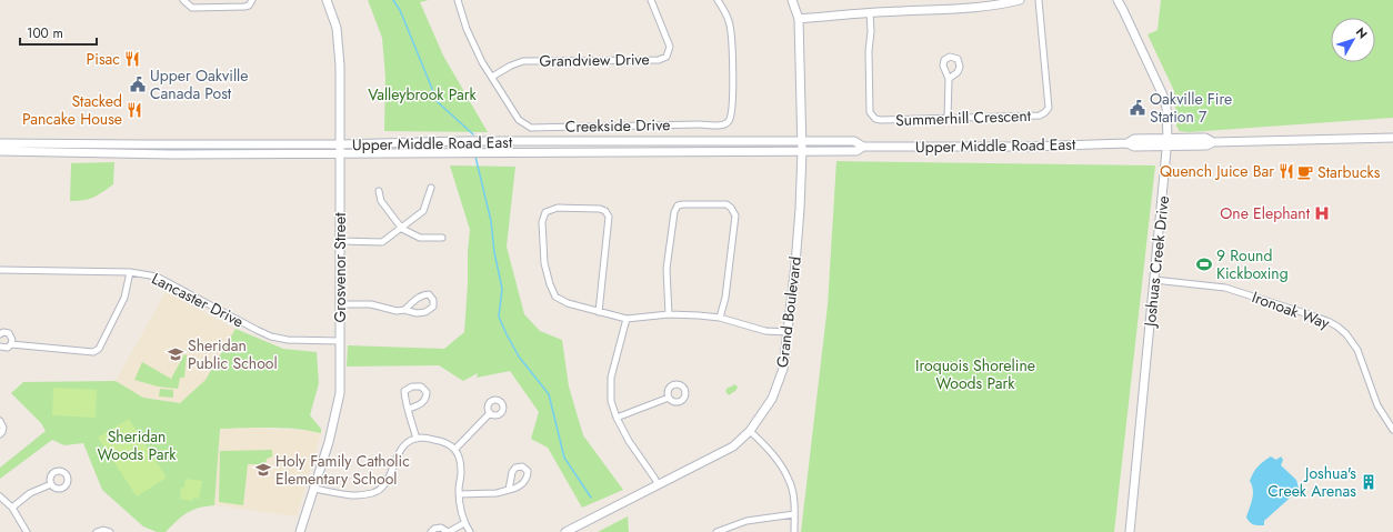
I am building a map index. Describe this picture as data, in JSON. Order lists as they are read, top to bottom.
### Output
{
  "streets": {
    "street": [
      "Grandview Drive",
      "Summerhill Crescent",
      "Creekside Drive",
      "Upper Middle Road East",
      "Joshuas Creek Drive",
      "Grosvenor Street",
      "Lancaster Drive",
      "Ironoak Way",
      "Grand Boulevard"
    ]
  },
  "crossings": [
    ["Grandview Drive", "Creekside Drive"],
    ["Upper Middle Road East", "Joshuas Creek Drive"],
    ["Upper Middle Road East", "Grosvenor Street"],
    ["Upper Middle Road East", "Grand Boulevard"],
    ["Joshuas Creek Drive", "Ironoak Way"],
    ["Grosvenor Street", "Lancaster Drive"]
  ],
  "parks": ["Valleybrook Park", "Iroquois Shoreline Woods Park", "Sheridan Woods Park"],
  "places": {
    "restaurant": ["Pisac", "Stacked Pancake House", "Quench Juice Bar"],
    "public building": ["Upper Oakville Canada Post", "Oakville Fire Station 7"],
    "cafe": ["Starbucks"],
    "hospital": ["One Elephant"],
    "sports": ["9 Round Kickboxing"],
    "school or university": ["Sheridan Public School", "Holy Family Catholic Elementary School"],
    "building": ["Joshua's Creek Arenas"]
  },
  "scale_bar": "100 m",
  "north": "top right"
}
